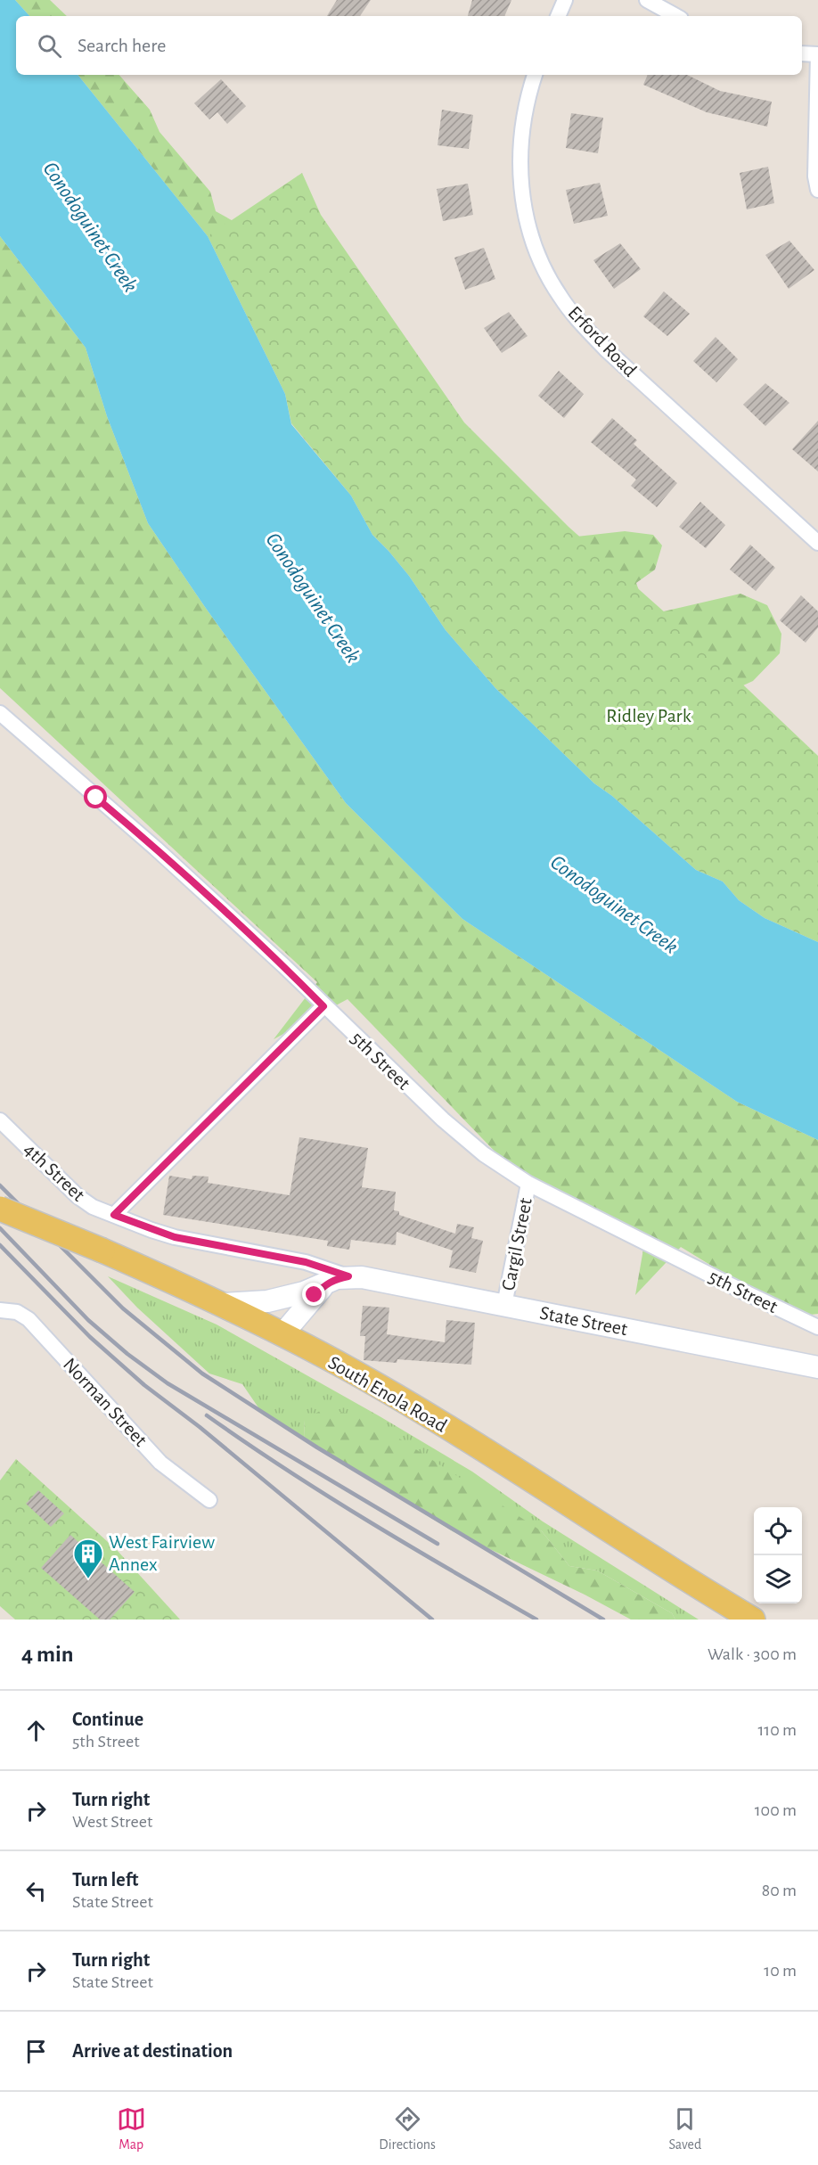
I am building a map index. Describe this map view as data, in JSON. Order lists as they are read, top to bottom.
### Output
{
  "streets": {
    "main road": ["State Street", "South Enola Road"],
    "street": [
      "Erford Road",
      "5th Street",
      "4th Street",
      "Cargil Street",
      "Norman Street"
    ]
  },
  "crossings": [
    ["5th Street", "Cargil Street"],
    ["4th Street", "State Street"],
    ["Cargil Street", "State Street"],
    ["State Street", "South Enola Road"]
  ],
  "water": ["Conodoguinet Creek"],
  "parks": ["Ridley Park"],
  "places": {
    "building": ["West Fairview Annex"]
  },
  "page": {
    "search": "Search here",
    "heading": ["4 min", "Walk · 300 m"],
    "list": [
      ["Continue", "5th Street", "110 m"],
      ["Turn right", "West Street", "100 m"],
      ["Turn left", "State Street", "80 m"],
      ["Turn right", "State Street", "10 m"],
      "Arrive at destination"
    ],
    "nav": ["Map", "Directions", "Saved"]
  }
}
